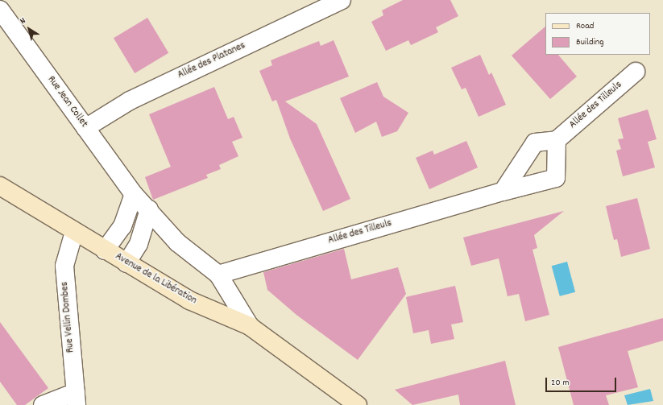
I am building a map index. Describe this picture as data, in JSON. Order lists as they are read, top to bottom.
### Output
{
  "streets": {
    "street": [
      "Allée des Platanes",
      "Rue Jean Collet",
      "Allée des Tilleuls",
      "Avenue de la Libération",
      "Rue Vellin Dombes"
    ]
  },
  "crossings": [
    ["Allée des Platanes", "Rue Jean Collet"],
    ["Rue Jean Collet", "Allée des Tilleuls"],
    ["Rue Jean Collet", "Avenue de la Libération"],
    ["Avenue de la Libération", "Rue Vellin Dombes"]
  ],
  "legend": ["Road", "Building"],
  "scale_bar": "20 m",
  "north": "top left"
}
